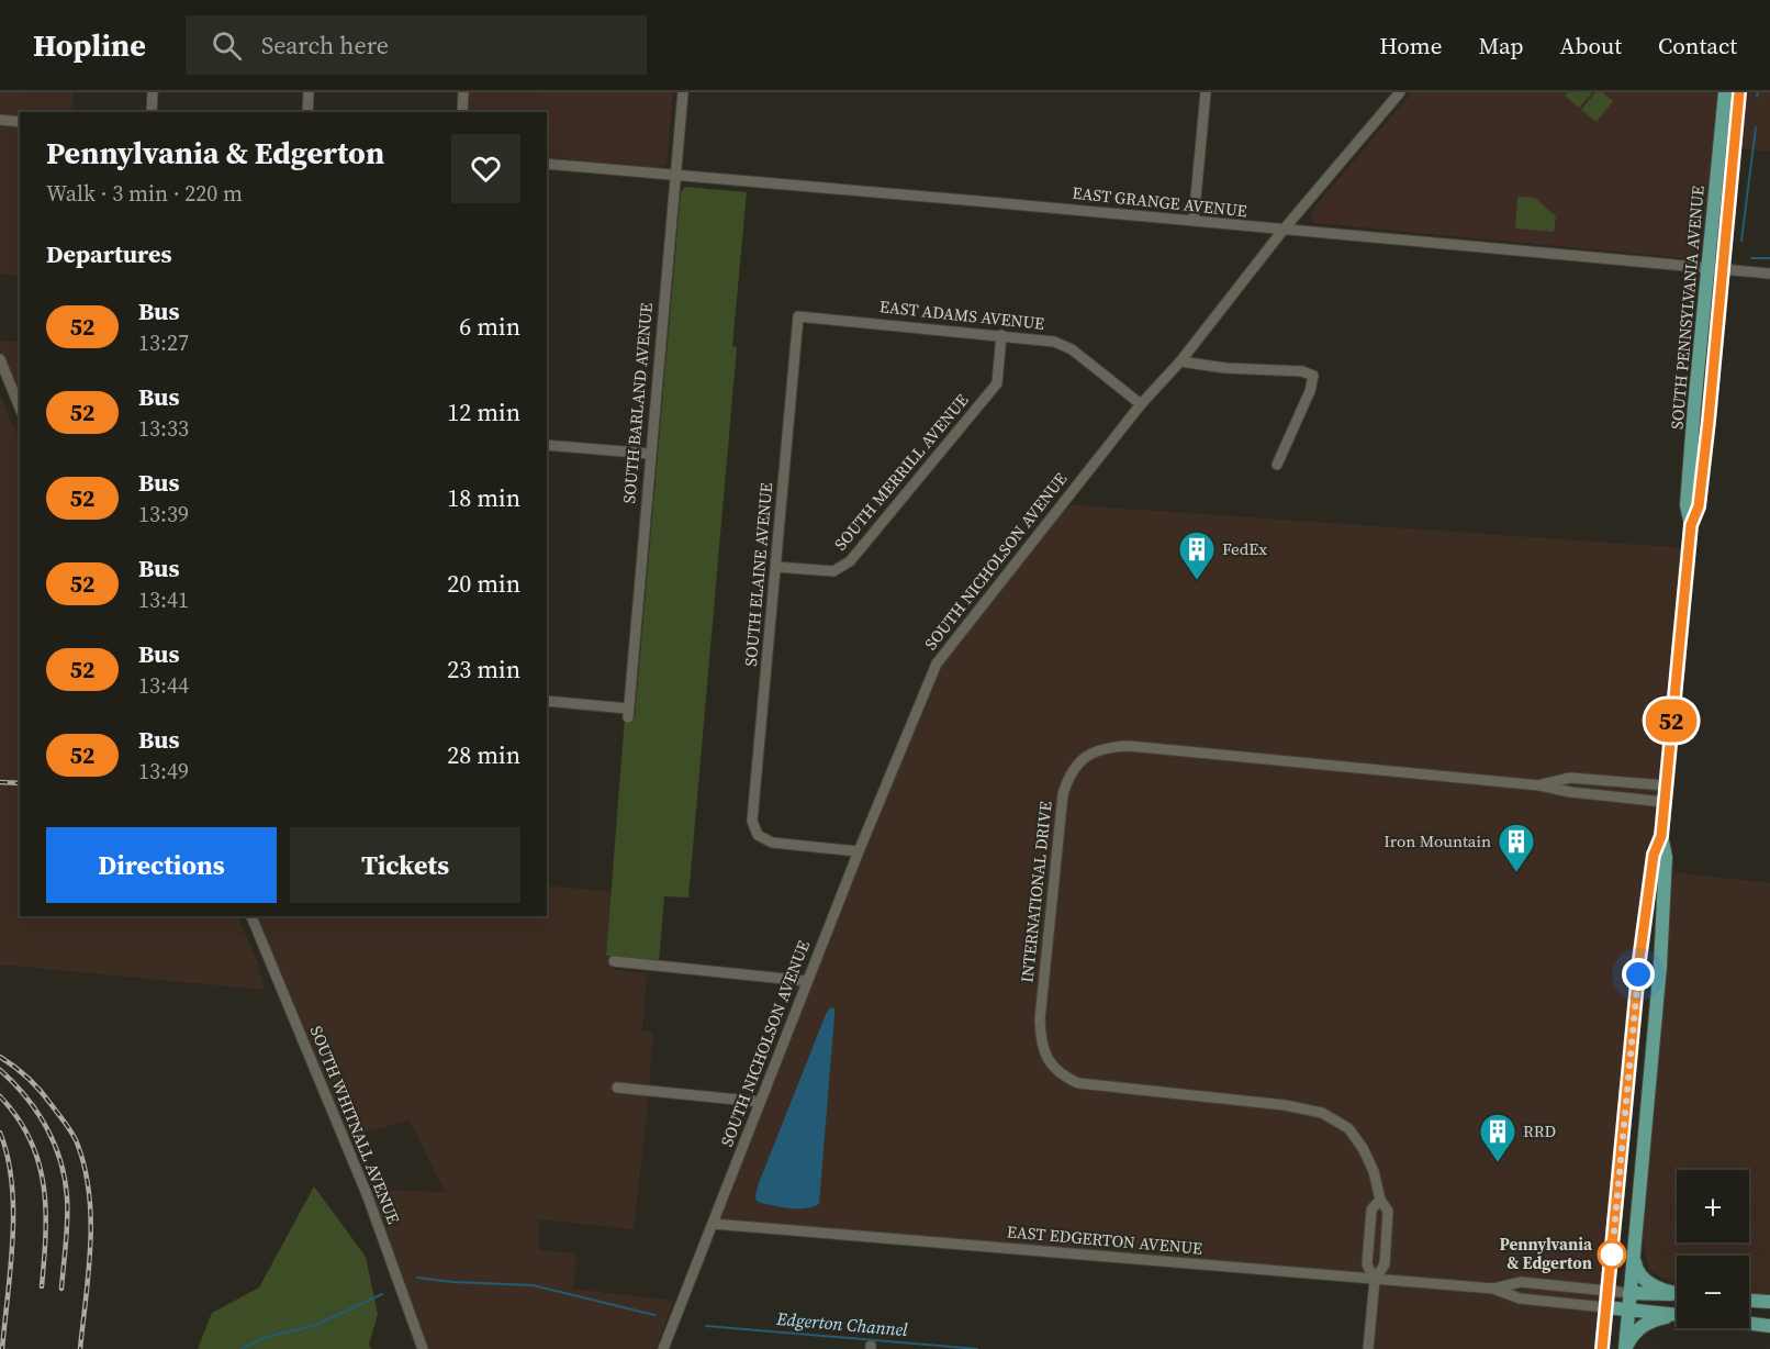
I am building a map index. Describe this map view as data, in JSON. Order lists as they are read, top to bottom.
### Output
{
  "streets": {
    "main road": ["SOUTH PENNSYLVANIA AVENUE"],
    "street": [
      "EAST GRANGE AVENUE",
      "EAST ADAMS AVENUE",
      "SOUTH BARLAND AVENUE",
      "SOUTH MERRILL AVENUE",
      "SOUTH NICHOLSON AVENUE",
      "SOUTH ELAINE AVENUE",
      "INTERNATIONAL DRIVE",
      "SOUTH WHITNALL AVENUE",
      "EAST EDGERTON AVENUE"
    ]
  },
  "crossings": [
    ["EAST GRANGE AVENUE", "SOUTH PENNSYLVANIA AVENUE"],
    ["EAST GRANGE AVENUE", "SOUTH BARLAND AVENUE"],
    ["EAST GRANGE AVENUE", "SOUTH NICHOLSON AVENUE"],
    ["SOUTH PENNSYLVANIA AVENUE", "INTERNATIONAL DRIVE"],
    ["SOUTH PENNSYLVANIA AVENUE", "EAST EDGERTON AVENUE"],
    ["EAST ADAMS AVENUE", "SOUTH MERRILL AVENUE"],
    ["EAST ADAMS AVENUE", "SOUTH NICHOLSON AVENUE"],
    ["EAST ADAMS AVENUE", "SOUTH ELAINE AVENUE"],
    ["SOUTH MERRILL AVENUE", "SOUTH ELAINE AVENUE"],
    ["SOUTH NICHOLSON AVENUE", "SOUTH ELAINE AVENUE"],
    ["SOUTH NICHOLSON AVENUE", "EAST EDGERTON AVENUE"],
    ["INTERNATIONAL DRIVE", "EAST EDGERTON AVENUE"]
  ],
  "water": ["Edgerton Channel"],
  "places": {
    "building": ["FedEx", "Iron Mountain", "RRD"],
    "other": ["Pennylvania & Edgerton"]
  },
  "lines": ["bus line 52"],
  "page": {
    "header": "Hopline",
    "search": "Search here",
    "nav": [
      "Home",
      "Map",
      "About",
      "Contact"
    ],
    "on_map": "52",
    "heading": [
      ["Pennylvania & Edgerton", "Walk · 3 min · 220 m"],
      "Departures"
    ],
    "list": [
      {
        "mark": "52",
        "name": "Bus",
        "note": "13:27",
        "value": "6 min"
      },
      {
        "mark": "52",
        "name": "Bus",
        "note": "13:33",
        "value": "12 min"
      },
      {
        "mark": "52",
        "name": "Bus",
        "note": "13:39",
        "value": "18 min"
      },
      {
        "mark": "52",
        "name": "Bus",
        "note": "13:41",
        "value": "20 min"
      },
      {
        "mark": "52",
        "name": "Bus",
        "note": "13:44",
        "value": "23 min"
      },
      {
        "mark": "52",
        "name": "Bus",
        "note": "13:49",
        "value": "28 min"
      }
    ],
    "buttons": ["Directions", "Tickets"],
    "map_buttons": ["+", "−"]
  }
}
